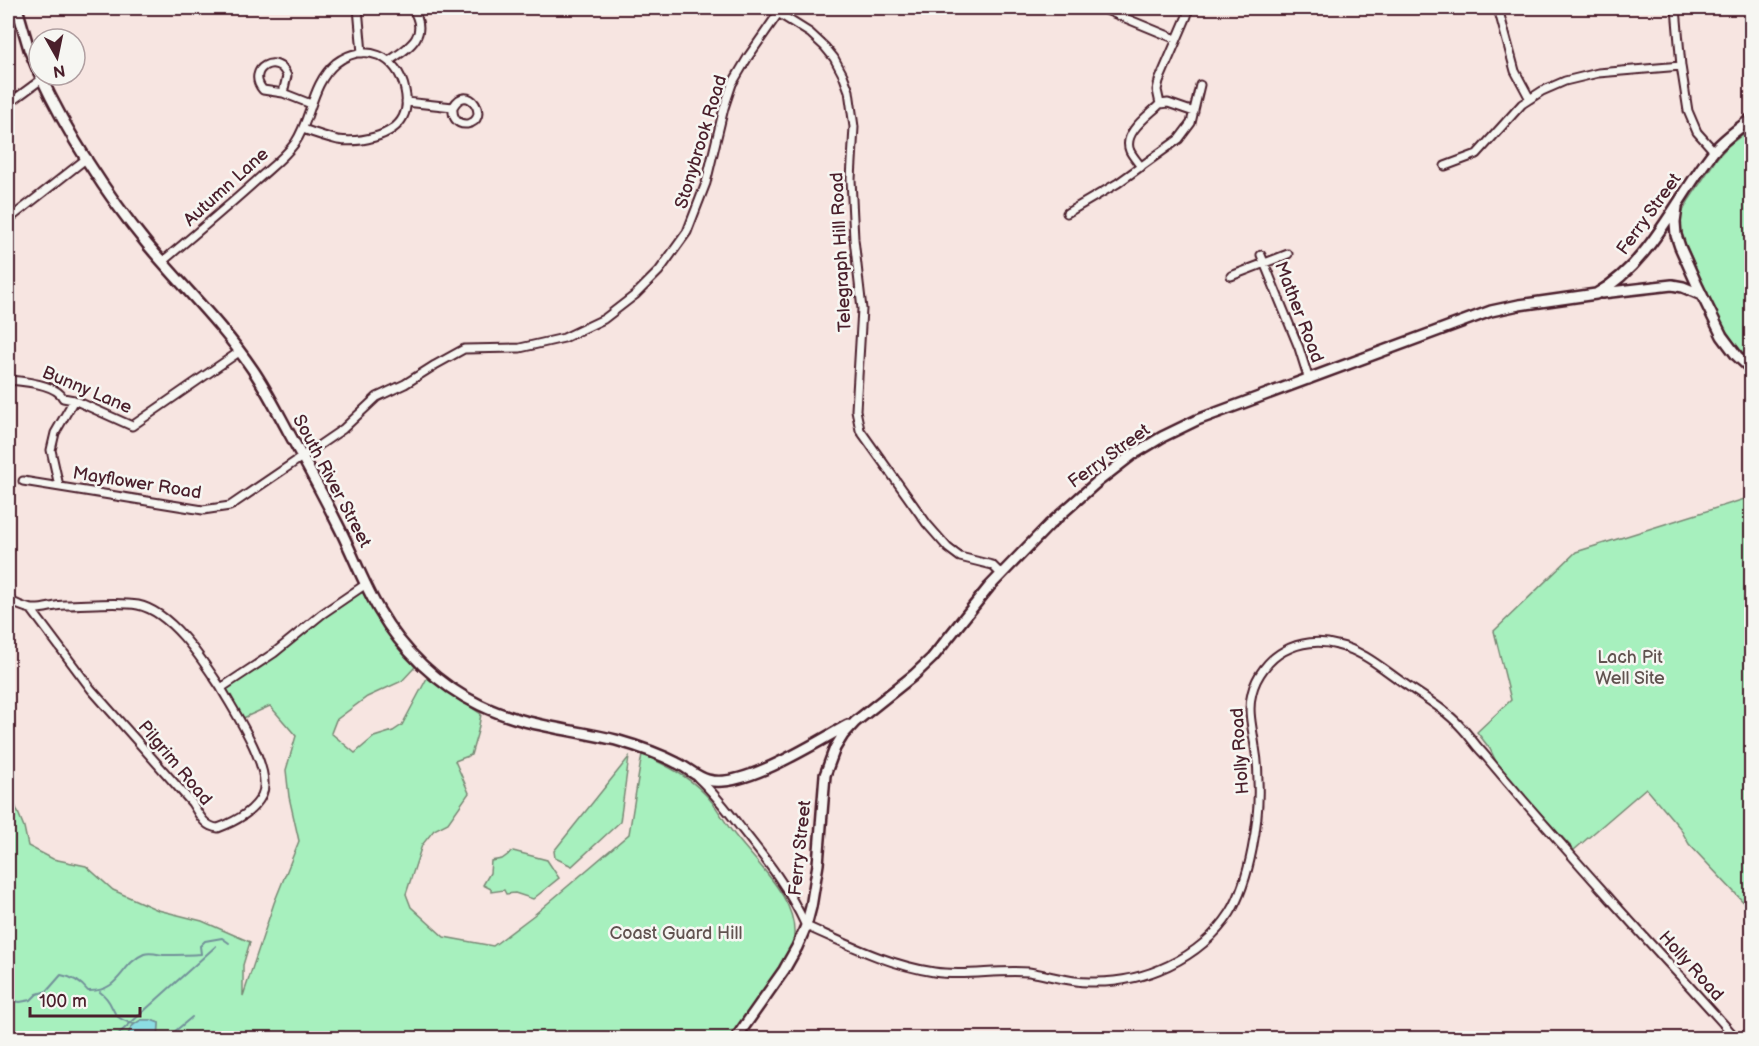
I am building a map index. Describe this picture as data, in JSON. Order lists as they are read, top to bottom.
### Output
{
  "streets": {
    "street": [
      "Stonybrook Road",
      "Autumn Lane",
      "Ferry Street",
      "Telegraph Hill Road",
      "Mather Road",
      "Bunny Lane",
      "South River Street",
      "Mayflower Road",
      "Holly Road",
      "Pilgrim Road"
    ]
  },
  "crossings": [
    ["Stonybrook Road", "Telegraph Hill Road"],
    ["Stonybrook Road", "South River Street"],
    ["Stonybrook Road", "Mayflower Road"],
    ["Autumn Lane", "South River Street"],
    ["Ferry Street", "Telegraph Hill Road"],
    ["Ferry Street", "Mather Road"],
    ["Ferry Street", "South River Street"],
    ["Ferry Street", "Holly Road"],
    ["Bunny Lane", "South River Street"],
    ["South River Street", "Mayflower Road"],
    ["South River Street", "Holly Road"]
  ],
  "parks": ["Lach Pit Well Site", "Coast Guard Hill"],
  "scale_bar": "100 m",
  "north": "bottom"
}
